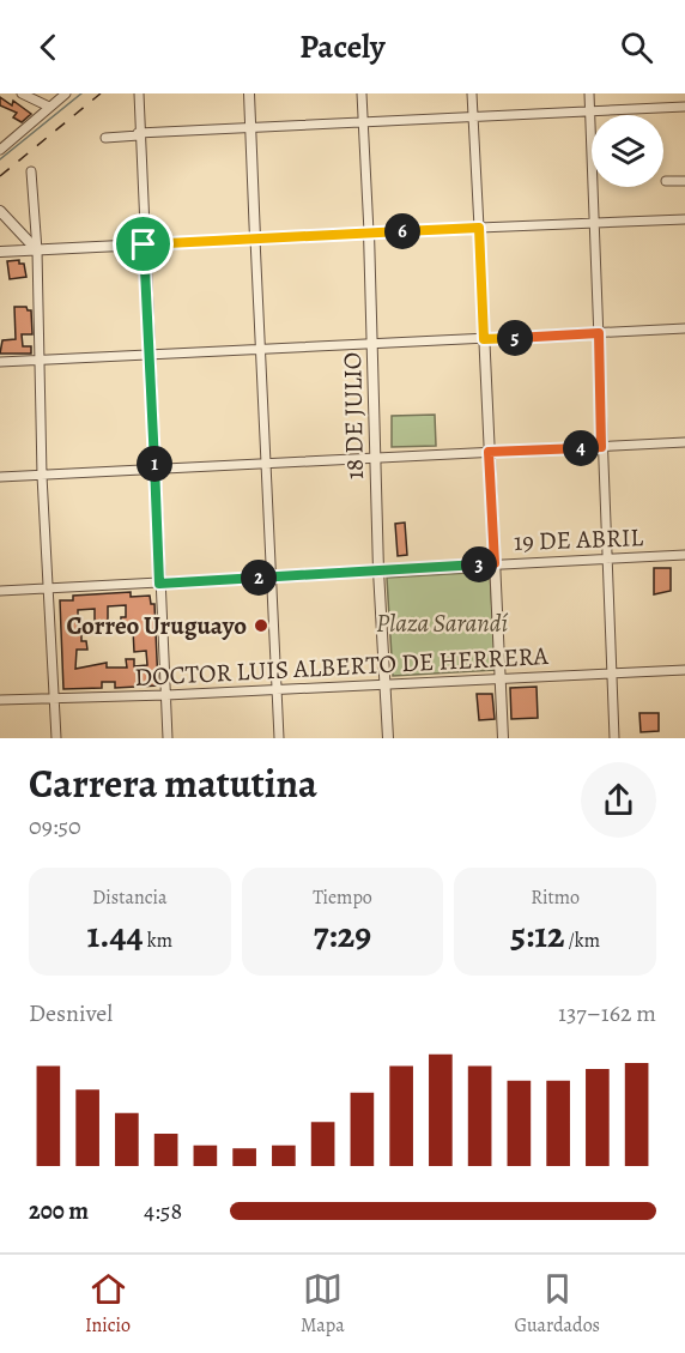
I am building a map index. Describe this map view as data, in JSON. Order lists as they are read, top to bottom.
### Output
{
  "streets": {
    "street": ["18 DE JULIO", "19 DE ABRIL", "DOCTOR LUIS ALBERTO DE HERRERA"]
  },
  "crossings": [
    ["18 DE JULIO", "19 DE ABRIL"],
    ["18 DE JULIO", "DOCTOR LUIS ALBERTO DE HERRERA"]
  ],
  "parks": ["Plaza Sarandí"],
  "places": ["Correo Uruguayo"],
  "page": {
    "header": "Pacely",
    "pins": [
      "6",
      "5",
      "4",
      "1",
      "3",
      "2"
    ],
    "heading": ["Carrera matutina", "09:50"],
    "stats": [
      ["Distancia", "1.44 km"],
      ["Tiempo", "7:29"],
      ["Ritmo", "5:12 /km"]
    ],
    "chart": ["Desnivel", "137–162 m"],
    "list": [
      {
        "name": "200 m",
        "note": "4:58"
      }
    ],
    "tabs": ["Inicio", "Mapa", "Guardados"]
  }
}
